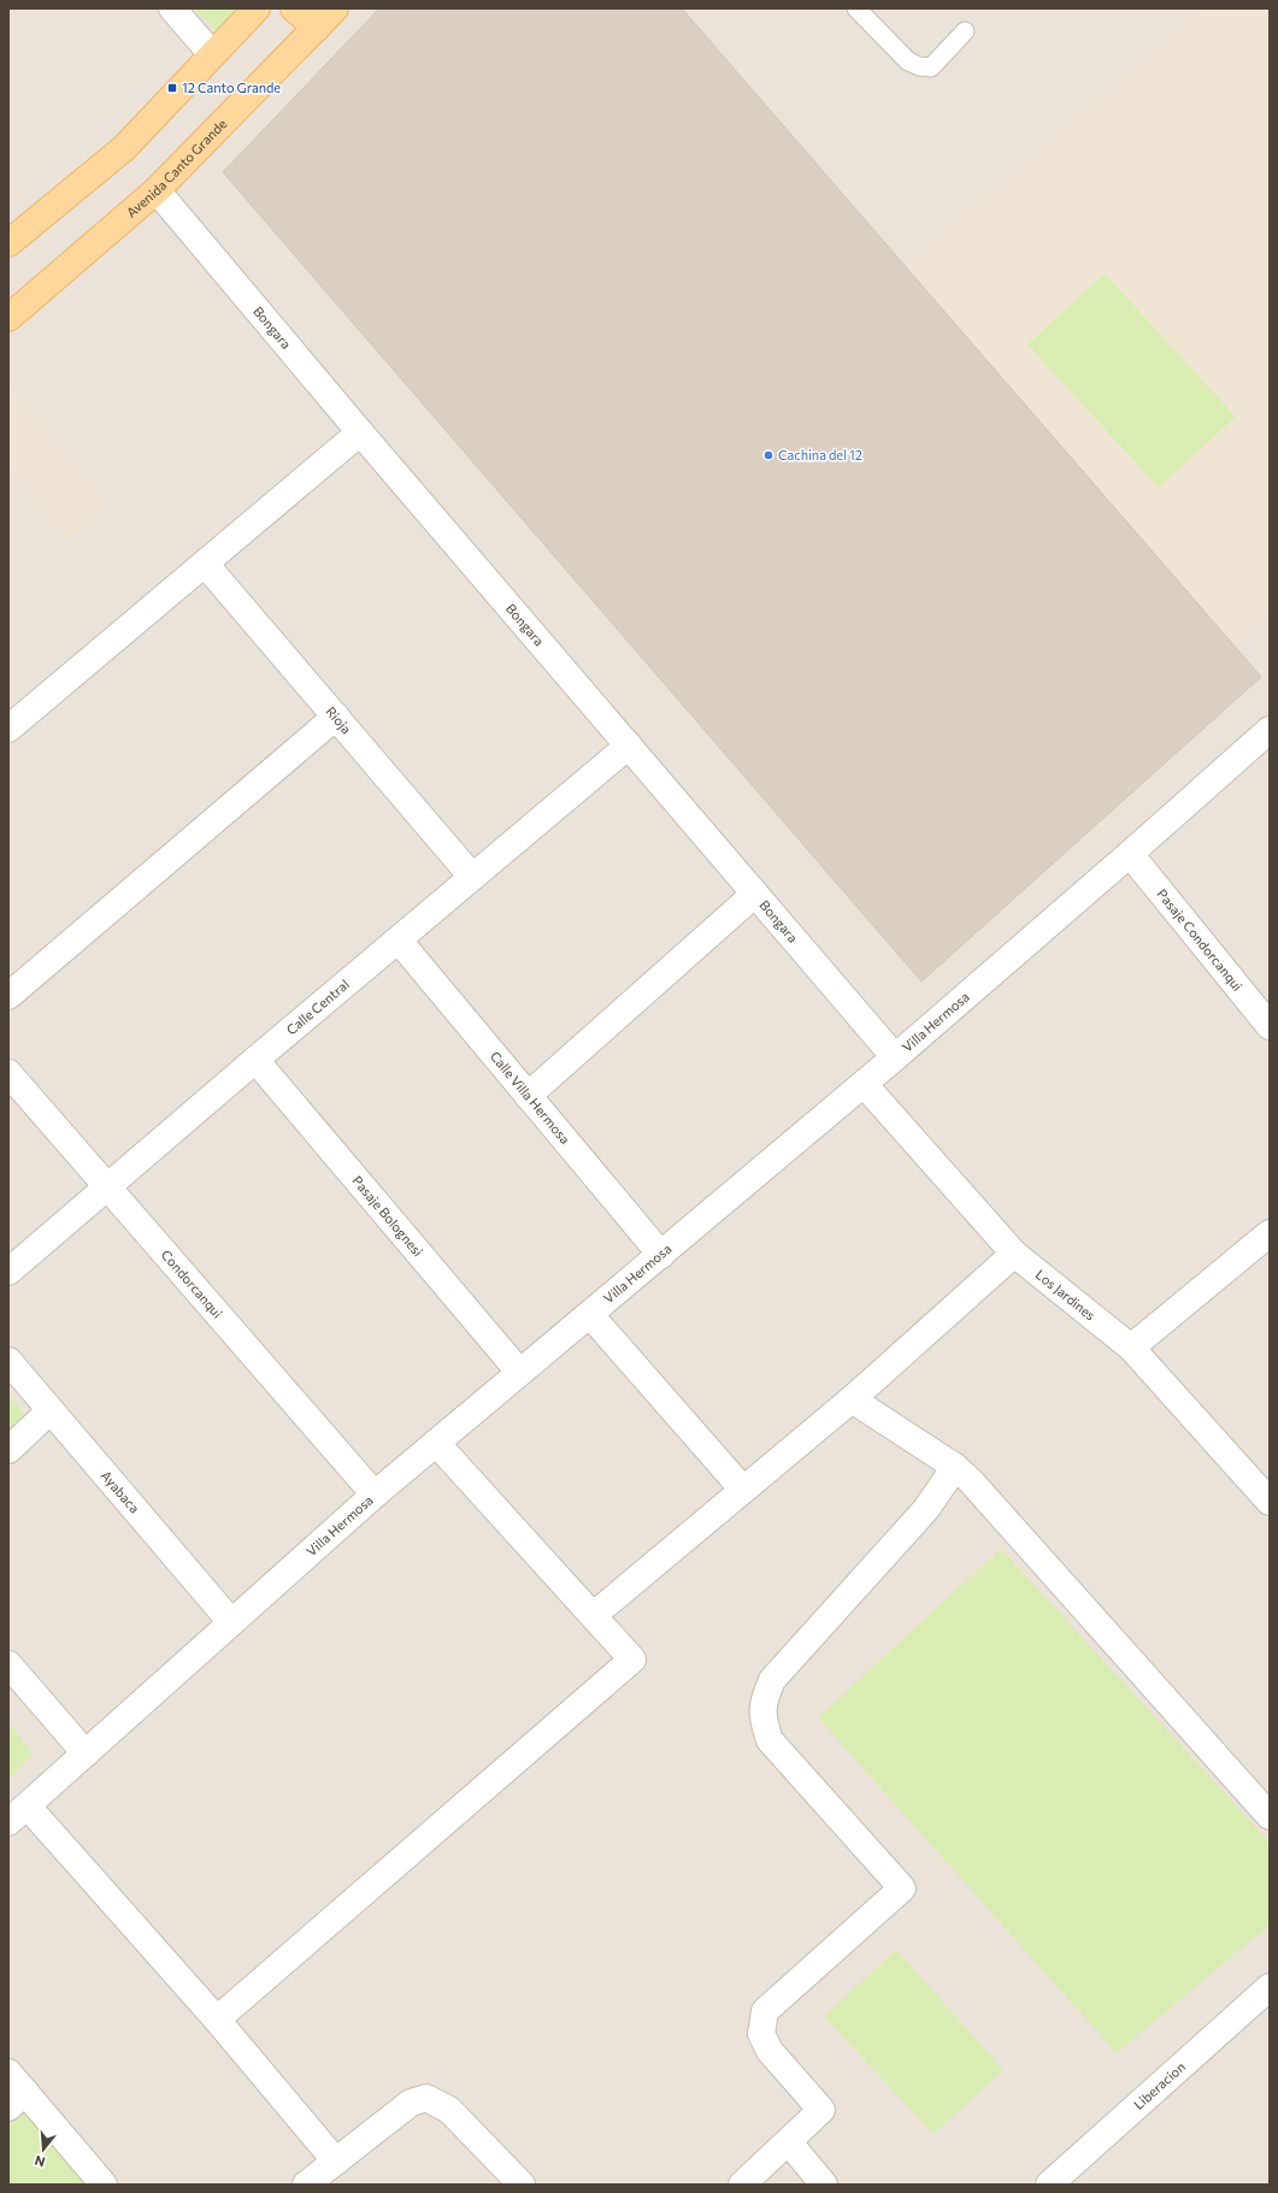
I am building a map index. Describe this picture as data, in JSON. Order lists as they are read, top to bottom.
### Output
{
  "streets": {
    "main road": ["Avenida Canto Grande"],
    "street": [
      "Bongara",
      "Rioja",
      "Pasaje Condorcanqui",
      "Calle Central",
      "Villa Hermosa",
      "Calle Villa Hermosa",
      "Pasaje Bolognesi",
      "Condorcanqui",
      "Los Jardines",
      "Ayabaca",
      "Liberacion"
    ]
  },
  "crossings": [
    ["Avenida Canto Grande", "Bongara"],
    ["Bongara", "Calle Central"],
    ["Bongara", "Villa Hermosa"],
    ["Rioja", "Calle Central"],
    ["Pasaje Condorcanqui", "Villa Hermosa"],
    ["Calle Central", "Calle Villa Hermosa"],
    ["Calle Central", "Pasaje Bolognesi"],
    ["Calle Central", "Condorcanqui"],
    ["Villa Hermosa", "Calle Villa Hermosa"],
    ["Villa Hermosa", "Pasaje Bolognesi"],
    ["Villa Hermosa", "Condorcanqui"],
    ["Villa Hermosa", "Los Jardines"],
    ["Villa Hermosa", "Ayabaca"]
  ],
  "places": {
    "transit": ["12 Canto Grande"],
    "other": ["Cachina del 12"]
  },
  "north": "bottom"
}
